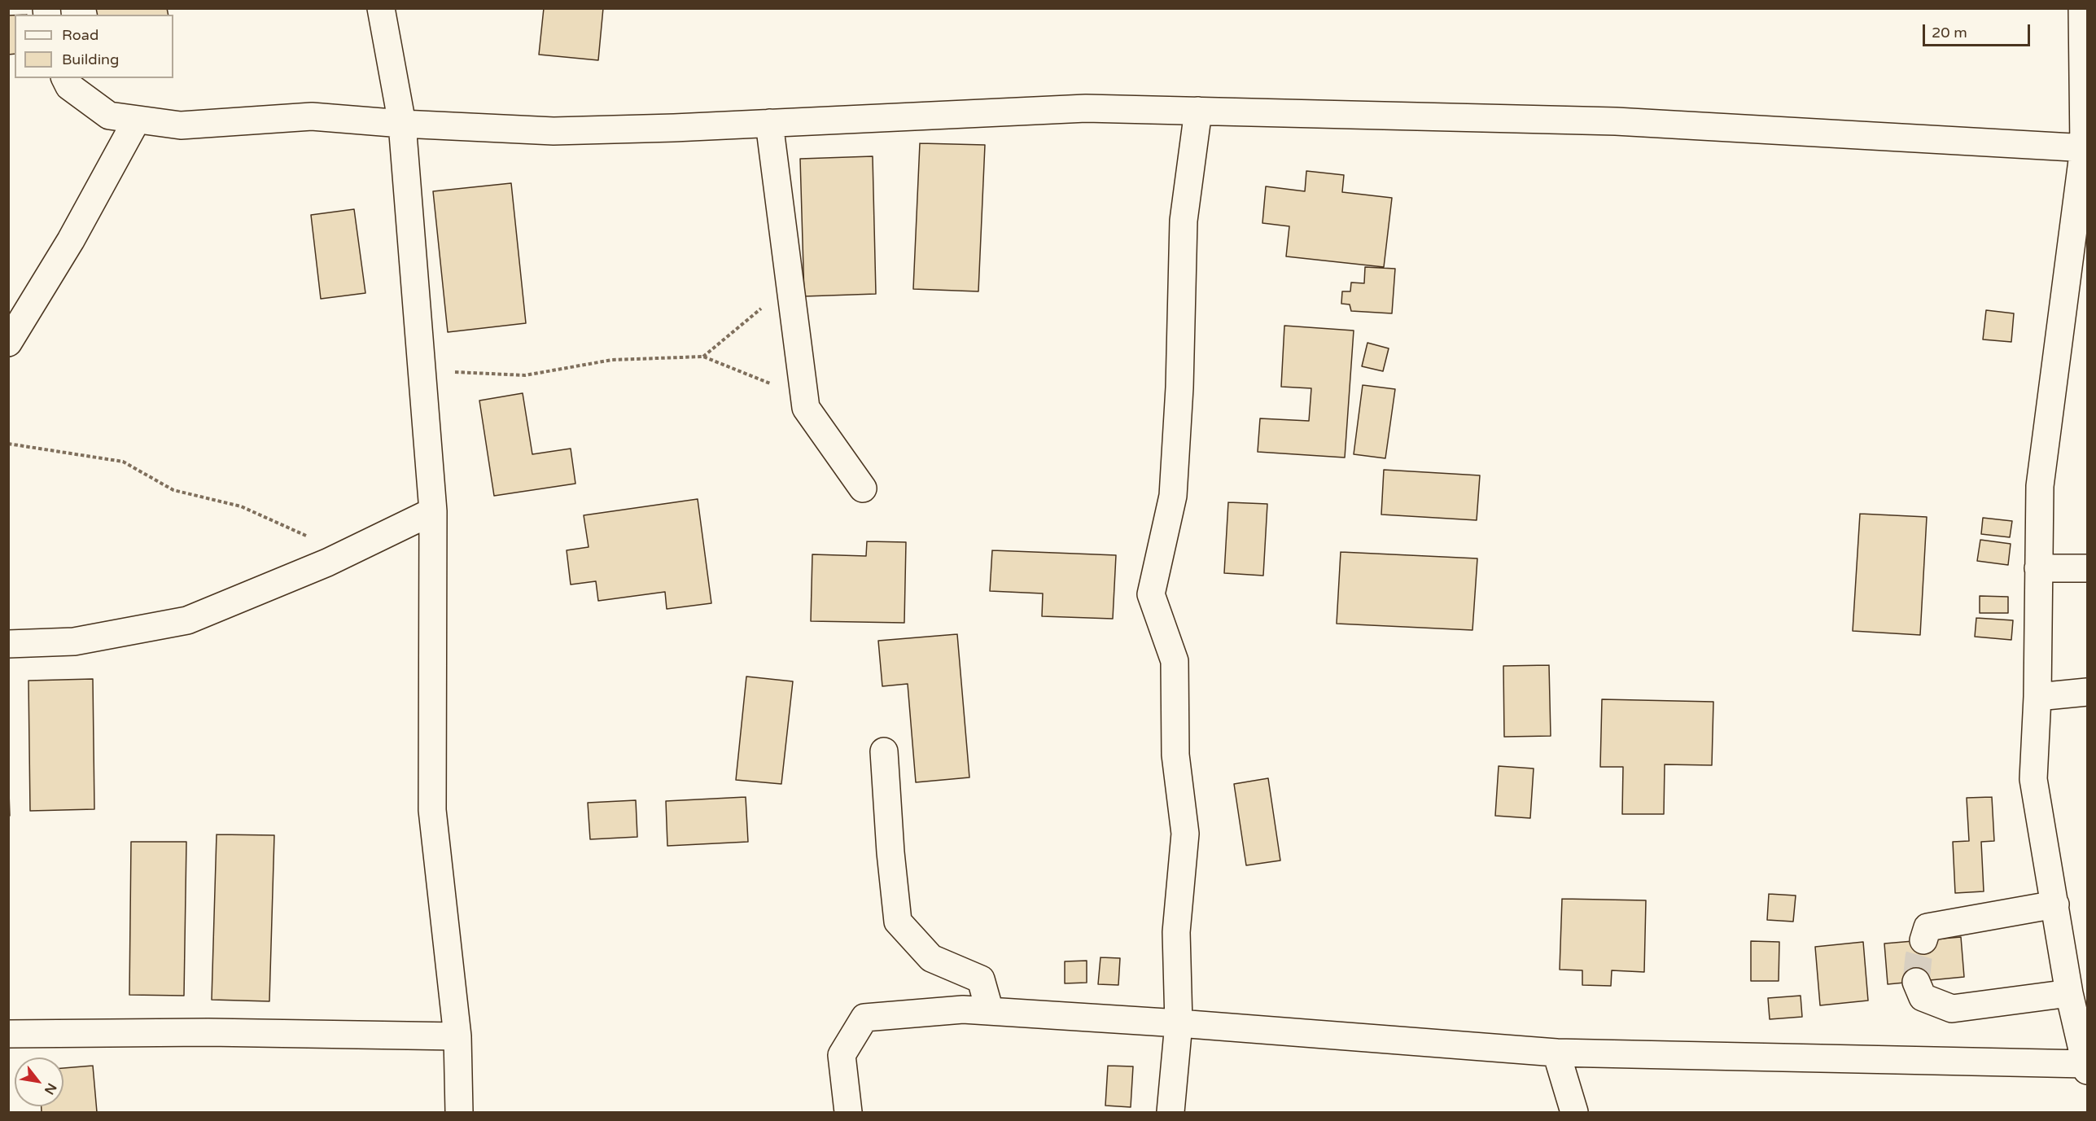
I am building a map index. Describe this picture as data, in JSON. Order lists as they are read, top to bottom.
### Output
{
  "legend": ["Road", "Building"],
  "scale_bar": "20 m",
  "north": "bottom right"
}
